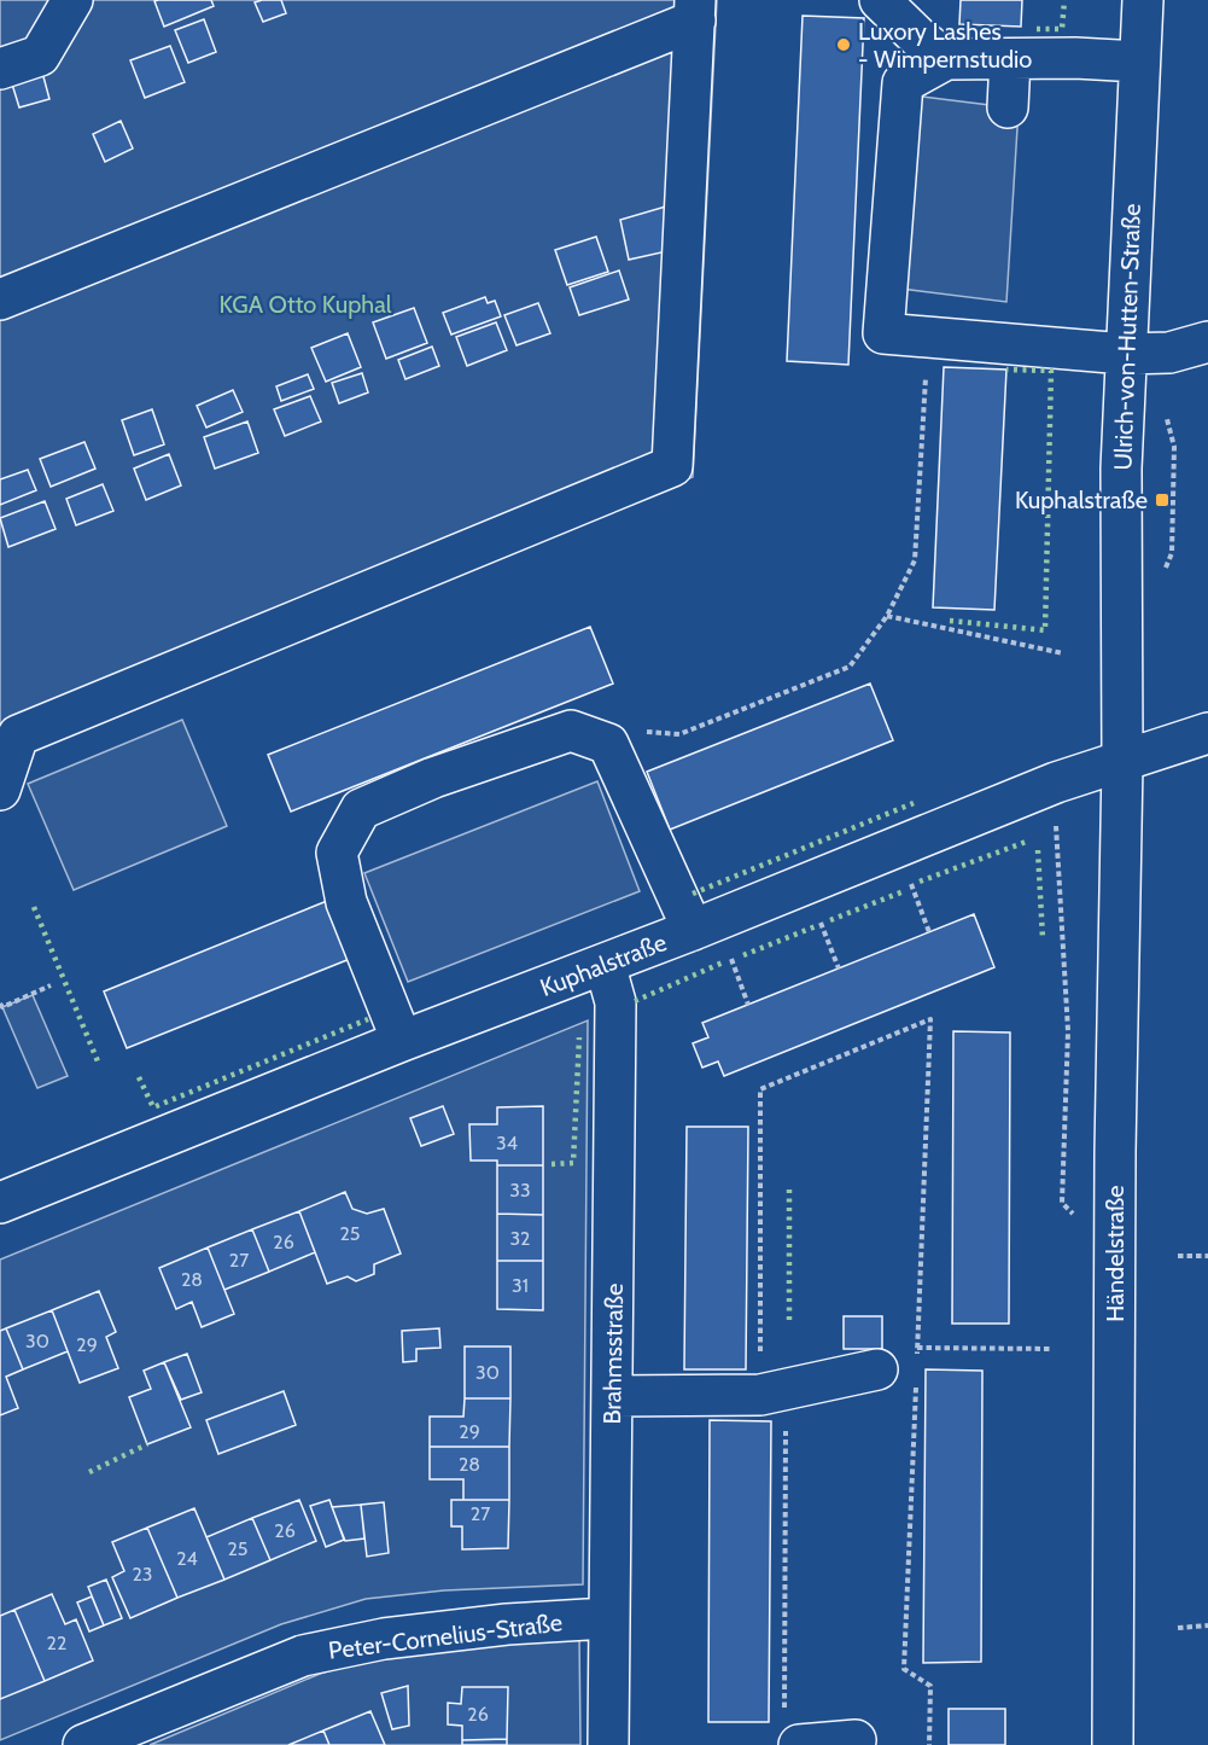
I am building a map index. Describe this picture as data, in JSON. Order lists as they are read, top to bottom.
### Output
{
  "streets": {
    "street": [
      "Ulrich-von-Hutten-Straße",
      "Kuphalstraße",
      "Händelstraße",
      "Brahmsstraße",
      "Peter-Cornelius-Straße"
    ]
  },
  "crossings": [
    ["Ulrich-von-Hutten-Straße", "Kuphalstraße"],
    ["Ulrich-von-Hutten-Straße", "Händelstraße"],
    ["Kuphalstraße", "Händelstraße"],
    ["Kuphalstraße", "Brahmsstraße"],
    ["Brahmsstraße", "Peter-Cornelius-Straße"]
  ],
  "parks": ["KGA Otto Kuphal"],
  "places": {
    "other": ["Luxory Lashes - Wimpernstudio"],
    "transit": ["Kuphalstraße"]
  },
  "house_numbers": [
    "34",
    "33",
    "25",
    "32",
    "26",
    "27",
    "28",
    "31",
    "30",
    "29",
    "30",
    "29",
    "28",
    "27",
    "26",
    "25",
    "24",
    "23",
    "22",
    "26"
  ]
}
